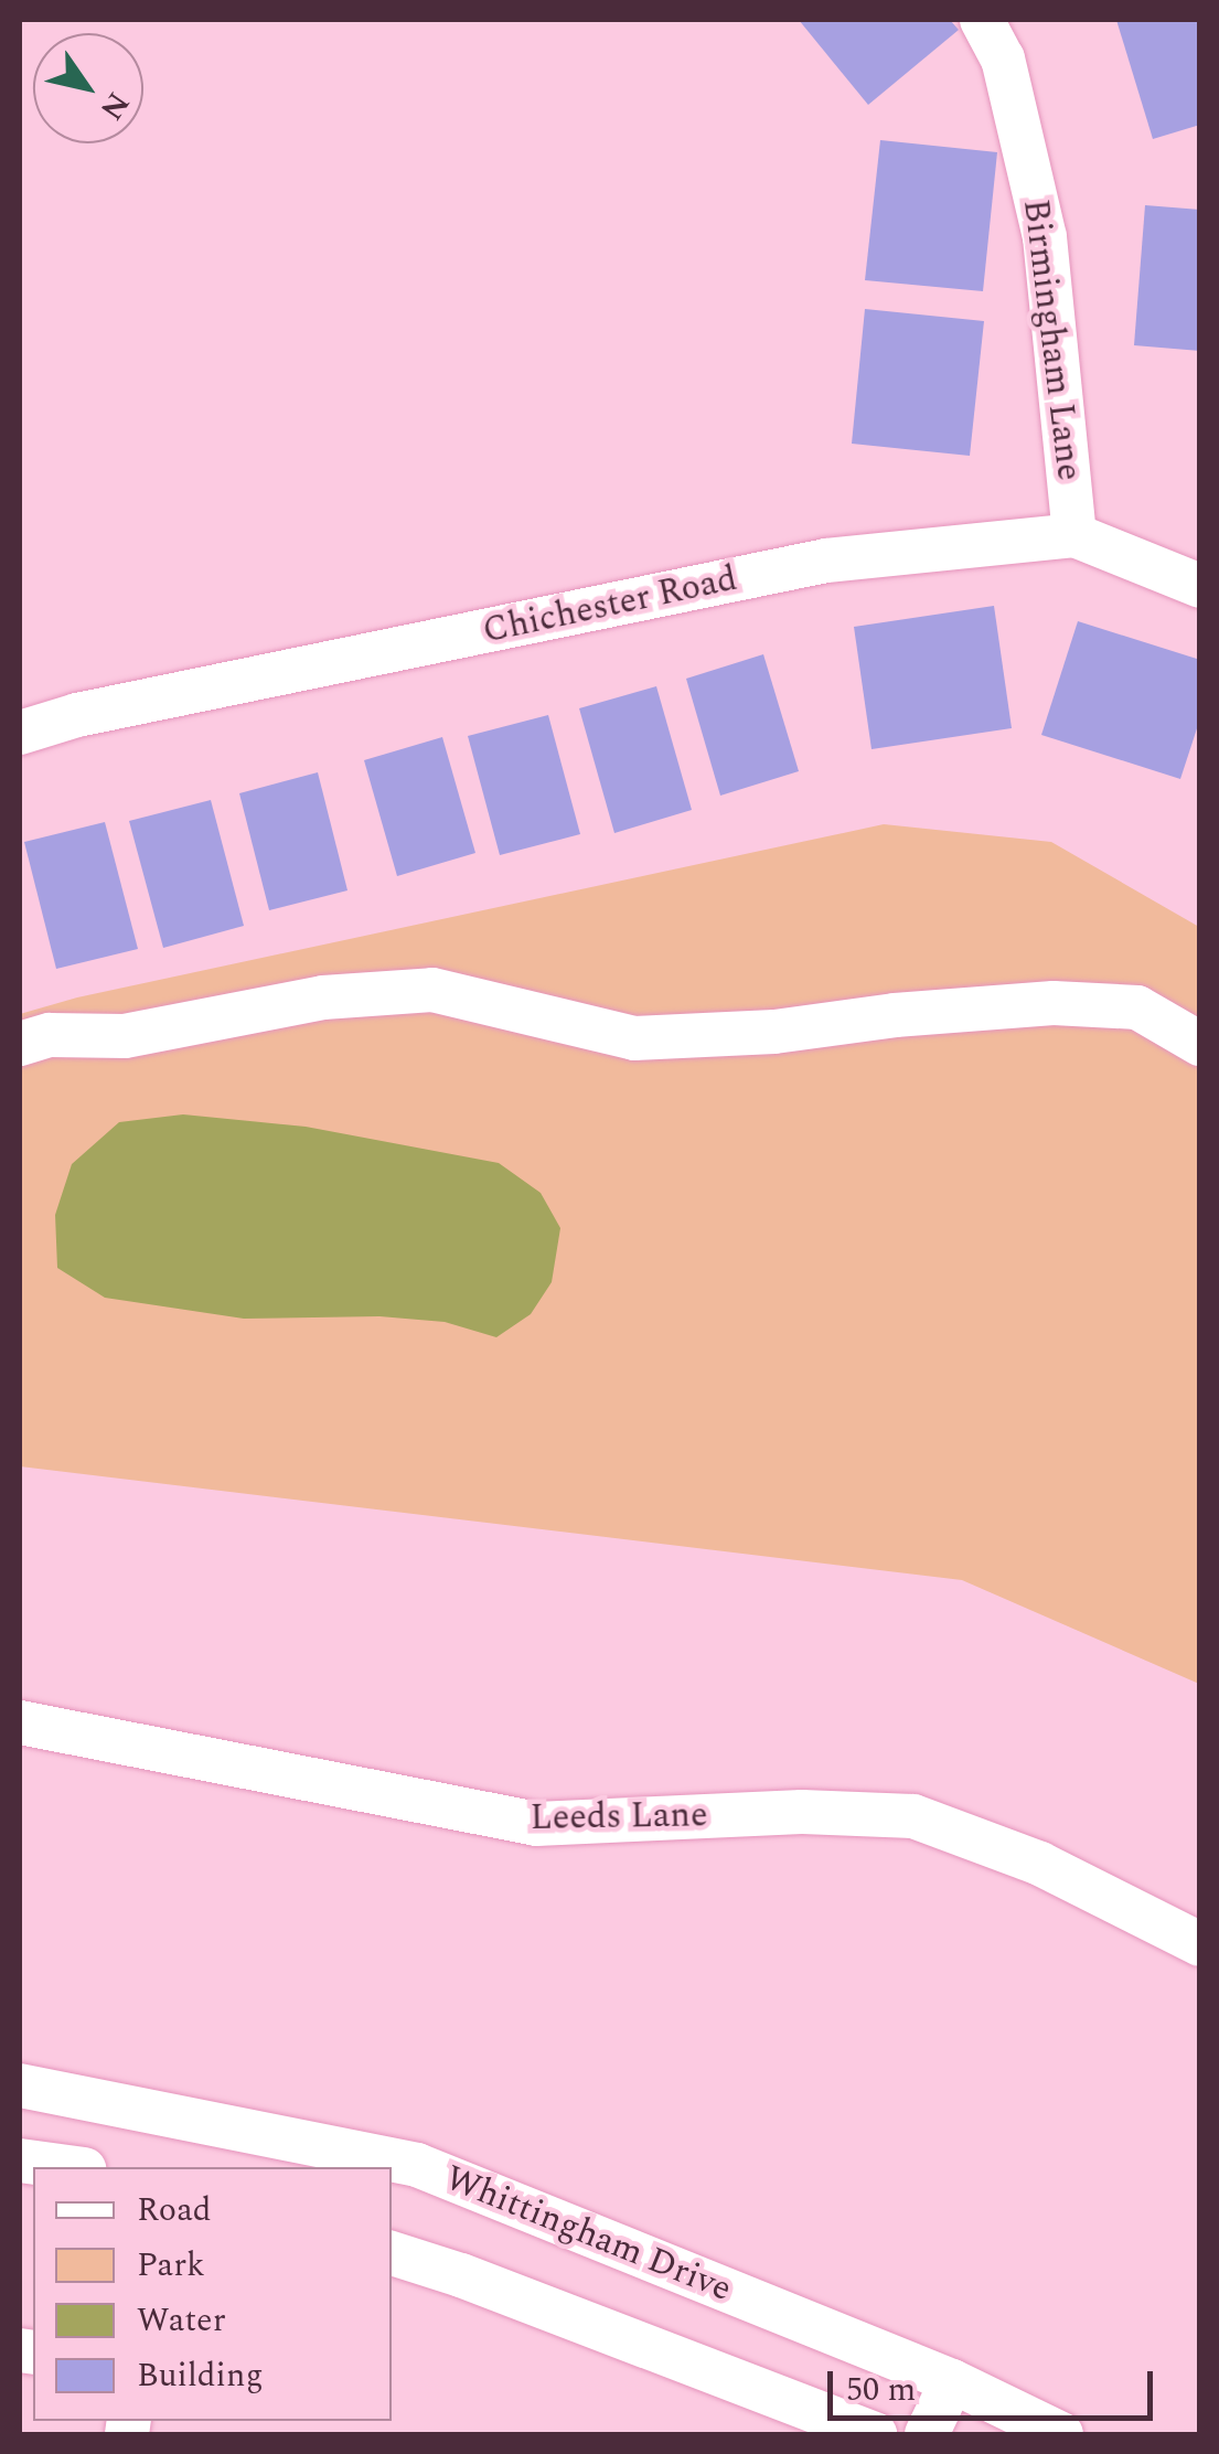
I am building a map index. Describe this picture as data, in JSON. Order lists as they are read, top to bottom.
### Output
{
  "streets": {
    "street": [
      "Birmingham Lane",
      "Chichester Road",
      "Leeds Lane",
      "Whittingham Drive"
    ]
  },
  "crossings": [
    ["Birmingham Lane", "Chichester Road"]
  ],
  "legend": [
    "Road",
    "Park",
    "Water",
    "Building"
  ],
  "scale_bar": "50 m",
  "north": "bottom right"
}
